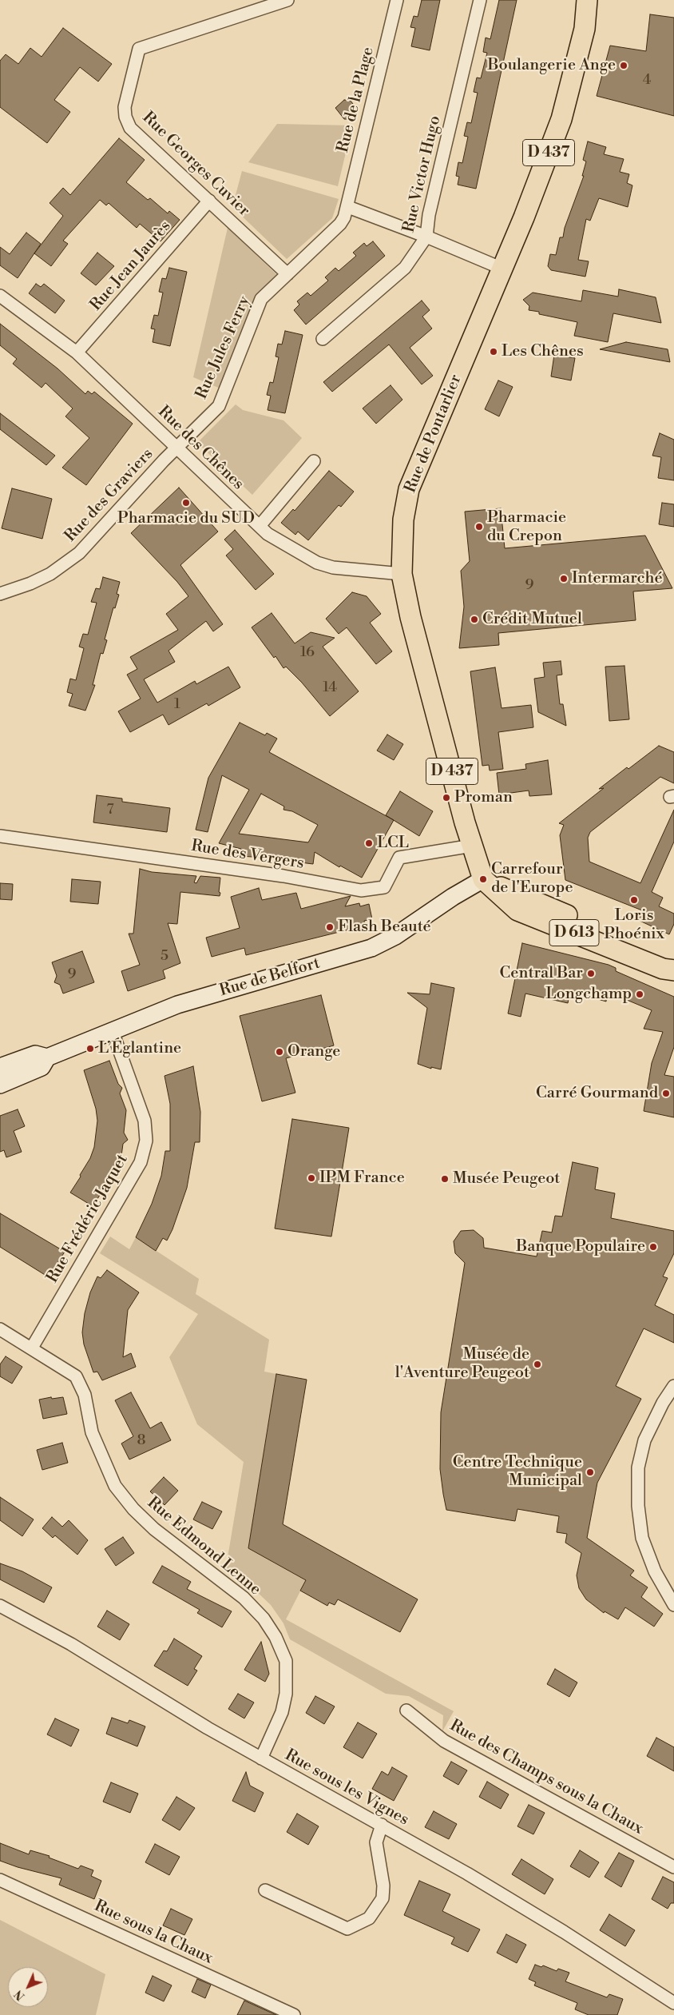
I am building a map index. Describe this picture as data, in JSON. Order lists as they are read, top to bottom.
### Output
{
  "streets": {
    "main road": [
      "D 437",
      "Rue de Pontarlier",
      "D 613",
      "Rue de Belfort"
    ],
    "street": [
      "Rue de la Plage",
      "Rue Georges Cuvier",
      "Rue Victor Hugo",
      "Rue Jean Jaurès",
      "Rue Jules Ferry",
      "Rue des Chênes",
      "Rue des Graviers",
      "Rue des Vergers",
      "Rue Frédéric Jaquet",
      "Rue Edmond Lenne",
      "Rue des Champs sous la Chaux",
      "Rue sous les Vignes",
      "Rue sous la Chaux"
    ]
  },
  "crossings": [
    ["Rue de la Plage", "Rue Jules Ferry"],
    ["Rue Georges Cuvier", "Rue Jean Jaurès"],
    ["Rue Georges Cuvier", "Rue Jules Ferry"],
    ["Rue Jean Jaurès", "Rue des Chênes"],
    ["Rue Jules Ferry", "Rue des Chênes"],
    ["Rue Jules Ferry", "Rue des Graviers"],
    ["Rue de Pontarlier", "Rue des Chênes"],
    ["Rue de Pontarlier", "Rue des Vergers"],
    ["Rue de Pontarlier", "D 613"],
    ["Rue de Pontarlier", "Rue de Belfort"],
    ["Rue des Chênes", "Rue des Graviers"],
    ["D 613", "Rue de Belfort"],
    ["Rue de Belfort", "Rue Frédéric Jaquet"],
    ["Rue Frédéric Jaquet", "Rue Edmond Lenne"],
    ["Rue Edmond Lenne", "Rue sous les Vignes"]
  ],
  "places": [
    "Boulangerie Ange",
    "Les Chênes",
    "Pharmacie du SUD",
    "Pharmacie du Crepon",
    "Intermarché",
    "Crédit Mutuel",
    "Proman",
    "LCL",
    "Carrefour de l'Europe",
    "Loris Phoénix",
    "Flash Beauté",
    "Central Bar",
    "Longchamp",
    "L’Églantine",
    "Orange",
    "Carré Gourmand",
    "IPM France",
    "Musée Peugeot",
    "Banque Populaire",
    "Musée de l'Aventure Peugeot",
    "Centre Technique Municipal"
  ],
  "house_numbers": [
    "4",
    "9",
    "16",
    "14",
    "1",
    "7",
    "5",
    "9",
    "8"
  ],
  "north": "bottom left"
}
